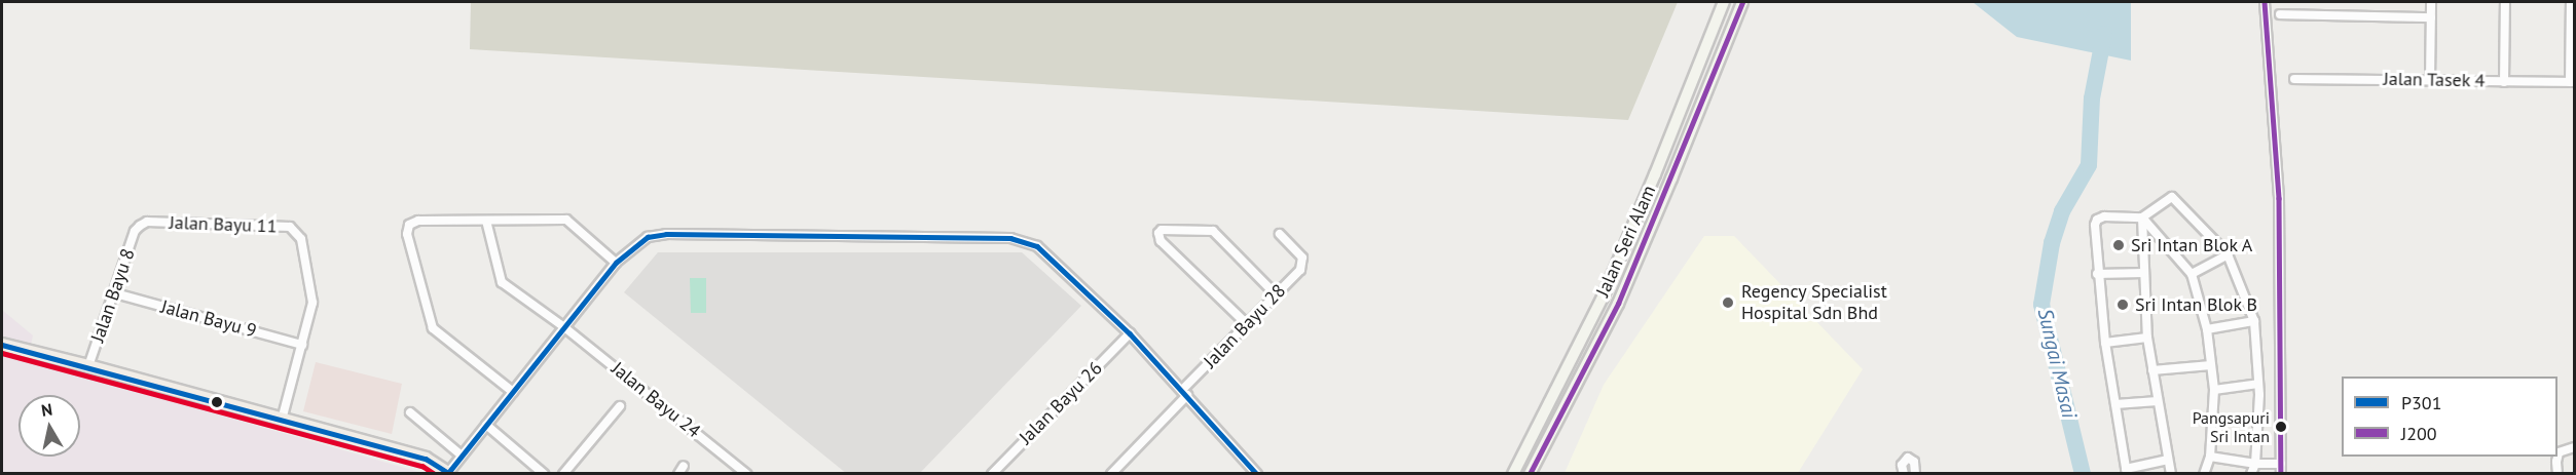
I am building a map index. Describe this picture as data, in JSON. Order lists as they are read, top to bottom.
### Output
{
  "streets": {
    "main road": ["Jalan Seri Alam"],
    "street": [
      "Jalan Tasek 4",
      "Jalan Bayu 11",
      "Jalan Bayu 8",
      "Jalan Bayu 9",
      "Jalan Bayu 28",
      "Jalan Bayu 24",
      "Jalan Bayu 26"
    ]
  },
  "crossings": [
    ["Jalan Bayu 11", "Jalan Bayu 8"],
    ["Jalan Bayu 11", "Jalan Bayu 9"],
    ["Jalan Bayu 8", "Jalan Bayu 9"]
  ],
  "water": ["Sungai Masai"],
  "places": [
    "Sri Intan Blok A",
    "Regency Specialist Hospital Sdn Bhd",
    "Sri Intan Blok B",
    "Pangsapuri Sri Intan"
  ],
  "lines": ["transit line J200", "transit line P301"],
  "legend": ["P301", "J200"],
  "north": "top"
}
